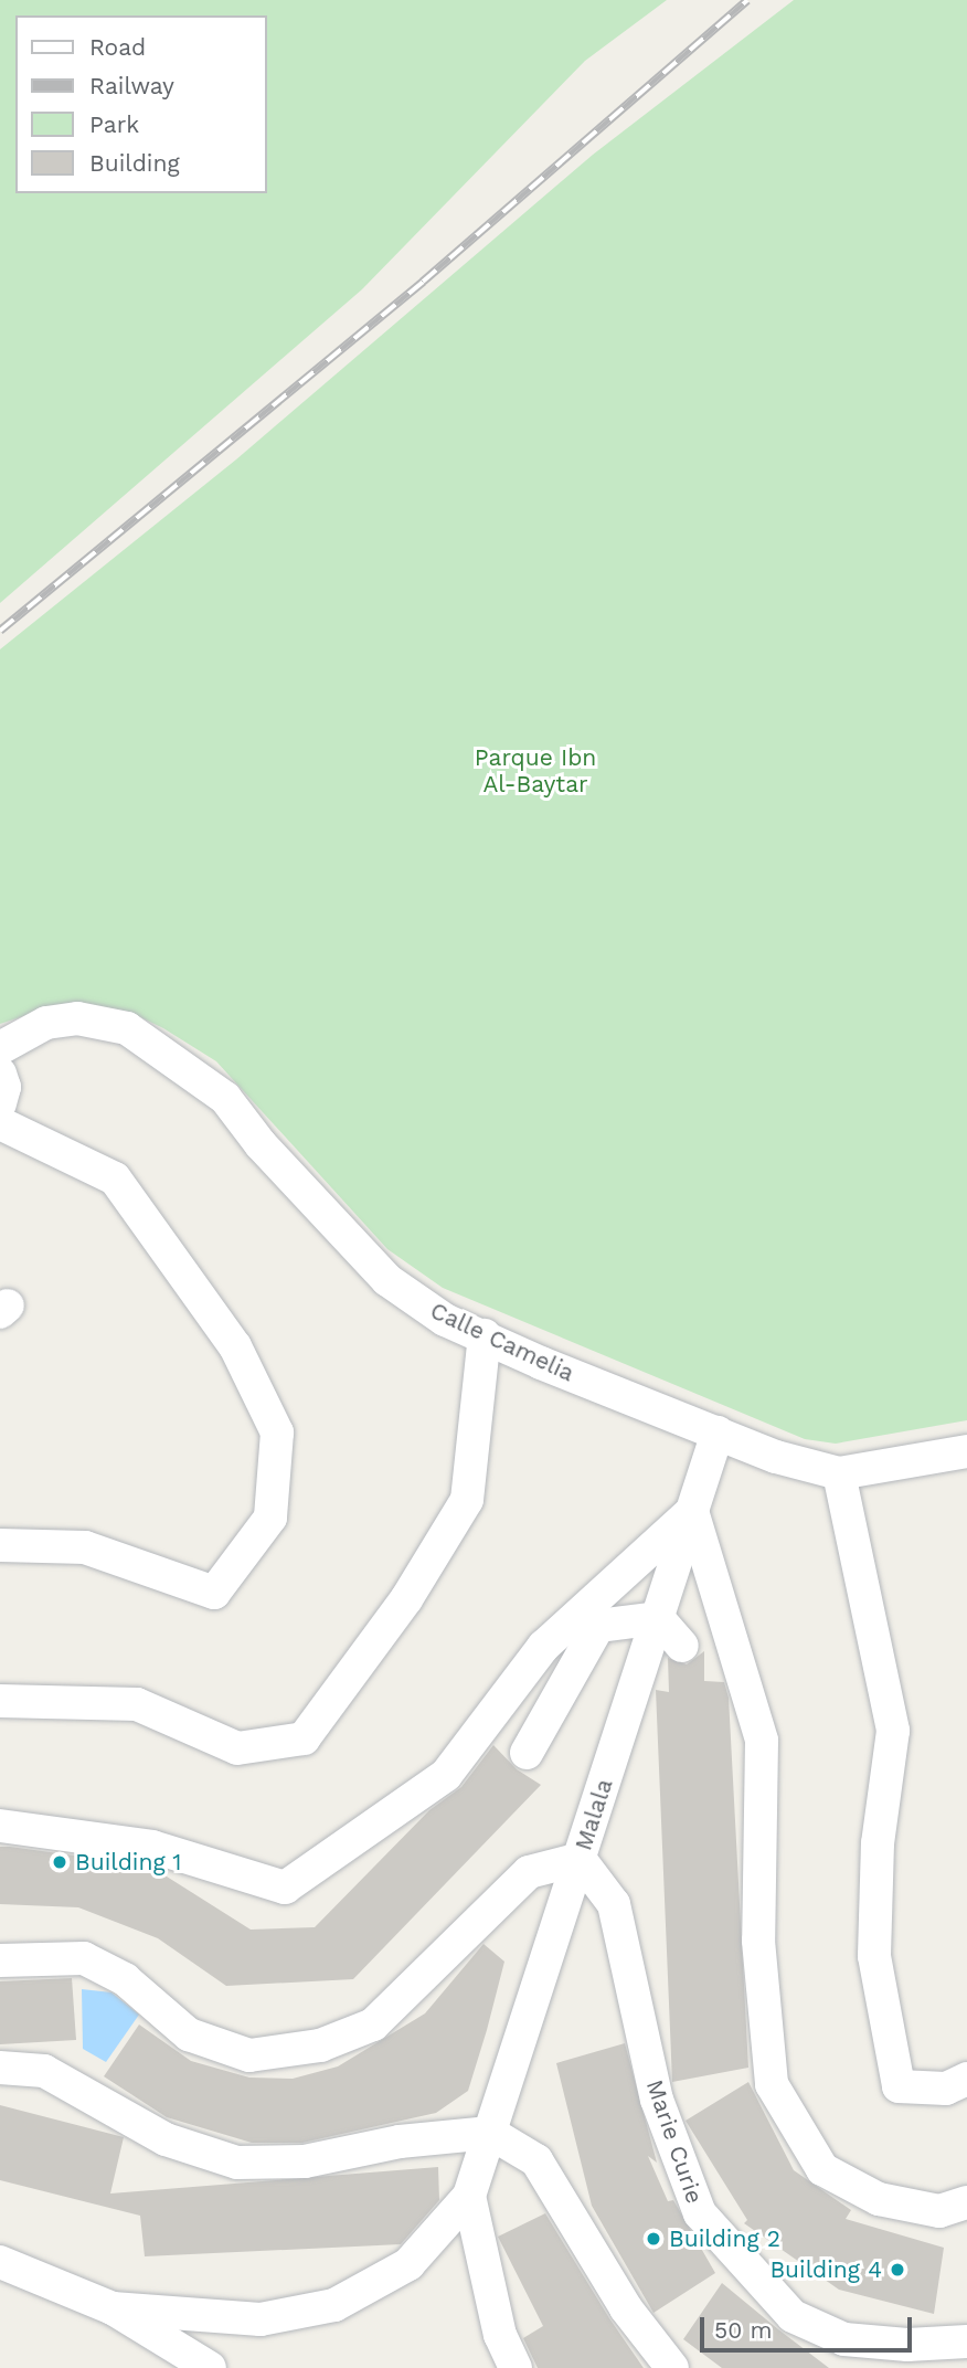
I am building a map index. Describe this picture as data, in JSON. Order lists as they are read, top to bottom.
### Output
{
  "streets": {
    "street": ["Calle Camelia", "Malala", "Marie Curie"]
  },
  "crossings": [
    ["Calle Camelia", "Malala"],
    ["Malala", "Marie Curie"]
  ],
  "parks": ["Parque Ibn Al-Baytar"],
  "places": ["Building 1", "Building 2", "Building 4"],
  "legend": [
    "Road",
    "Railway",
    "Park",
    "Building"
  ],
  "scale_bar": "50 m"
}
